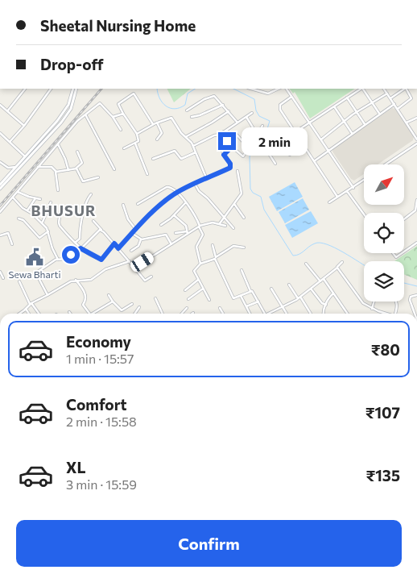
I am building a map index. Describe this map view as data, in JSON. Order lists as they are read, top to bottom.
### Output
{
  "districts": ["BHUSUR"],
  "places": {
    "public building": ["Sewa Bharti"]
  },
  "north": "top right",
  "page": {
    "banner": ["Sheetal Nursing Home", "Drop-off"],
    "bubble": "2 min",
    "list": [
      {
        "name": "Economy",
        "note": "1 min · 15:57",
        "value": "₹80"
      },
      {
        "name": "Comfort",
        "note": "2 min · 15:58",
        "value": "₹107"
      },
      {
        "name": "XL",
        "note": "3 min · 15:59",
        "value": "₹135"
      }
    ],
    "buttons": "Confirm"
  }
}
